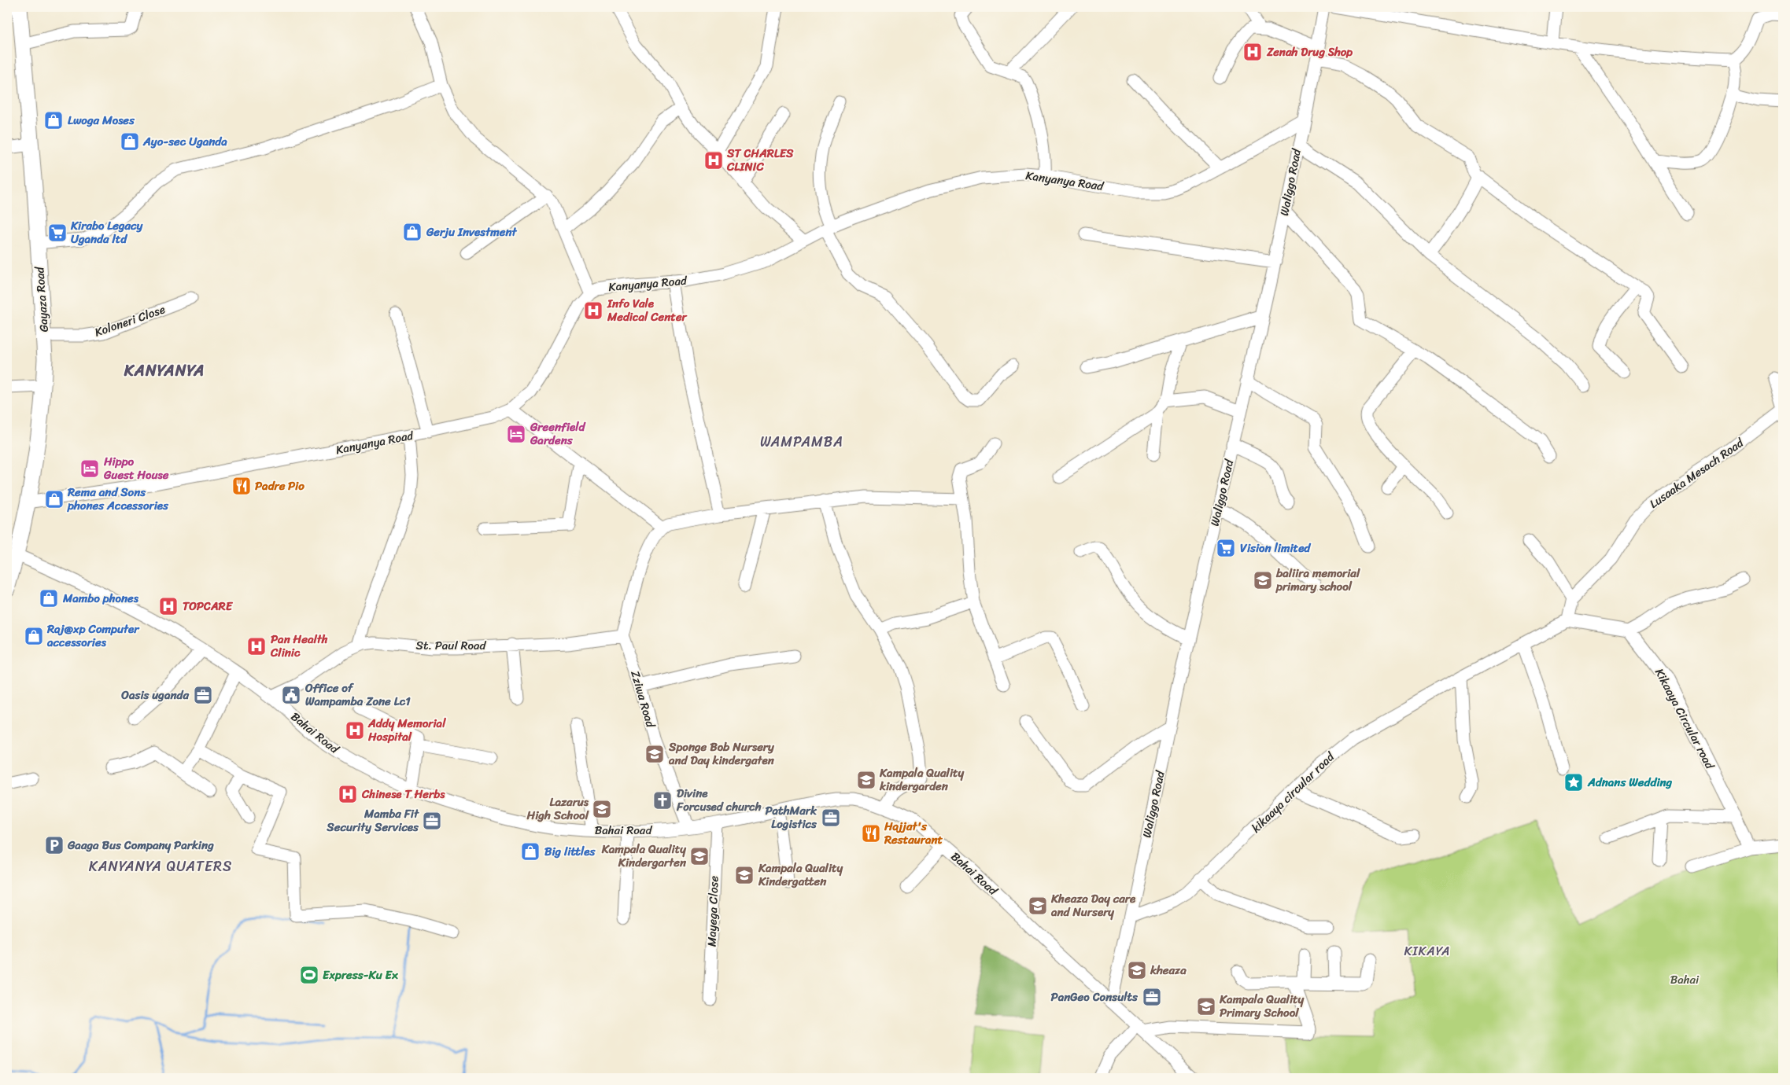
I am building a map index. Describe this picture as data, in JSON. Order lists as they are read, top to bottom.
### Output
{
  "streets": {
    "main road": ["Gayaza Road"],
    "street": [
      "Kanyanya Road",
      "Waliggo Road",
      "Koloneri Close",
      "Lusaaka Mesach Road",
      "St. Paul Road",
      "Zziwa Road",
      "Kikaaya Circular road",
      "Bahai Road",
      "kikaaya circular road",
      "Mayega Close"
    ]
  },
  "crossings": [
    ["Kanyanya Road", "Waliggo Road"],
    ["Kanyanya Road", "Gayaza Road"],
    ["Waliggo Road", "Bahai Road"],
    ["Waliggo Road", "kikaaya circular road"],
    ["Gayaza Road", "Koloneri Close"],
    ["Gayaza Road", "Bahai Road"],
    ["St. Paul Road", "Zziwa Road"],
    ["St. Paul Road", "Bahai Road"],
    ["Zziwa Road", "Bahai Road"],
    ["Bahai Road", "Mayega Close"]
  ],
  "districts": [
    "KANYANYA",
    "WAMPAMBA",
    "KANYANYA QUATERS",
    "KIKAYA"
  ],
  "parks": ["Bahai"],
  "places": {
    "hospital": [
      "Zenah Drug Shop",
      "ST CHARLES CLINIC",
      "Info Vale Medical Center",
      "TOPCARE",
      "Pan Health Clinic",
      "Addy Memorial Hospital",
      "Chinese T Herbs"
    ],
    "shop": [
      "Lwoga Moses",
      "Ayo-sec Uganda",
      "Gerju Investment",
      "Rema and Sons phones Accessories",
      "Mambo phones",
      "Raj@xp Computer accessories",
      "Big littles"
    ],
    "supermarket": ["Kirabo Legacy Uganda ltd", "Vision limited"],
    "hotel": ["Greenfield Gardens", "Hippo Guest House"],
    "restaurant": ["Padre Pio", "Hajjat's Restaurant"],
    "school or university": [
      "baliira memorial primary school",
      "Sponge Bob Nursery and Day kindergaten",
      "Kampala Quality kindergarden",
      "Lazarus High School",
      "Kampala Quality Kindergarten",
      "Kampala Quality Kindergatten",
      "Kheaza Day care and Nursery",
      "kheaza",
      "Kampala Quality Primary School"
    ],
    "office": [
      "Oasis uganda",
      "PathMark Logistics",
      "Mamba Fit Security Services",
      "PanGeo Consults"
    ],
    "public building": ["Office of Wampamba Zone Lc1"],
    "place": ["Adnans Wedding"],
    "church": ["Divine Forcused church"],
    "parking": ["Gaaga Bus Company Parking"],
    "sports": ["Express-Ku Ex"]
  }
}
